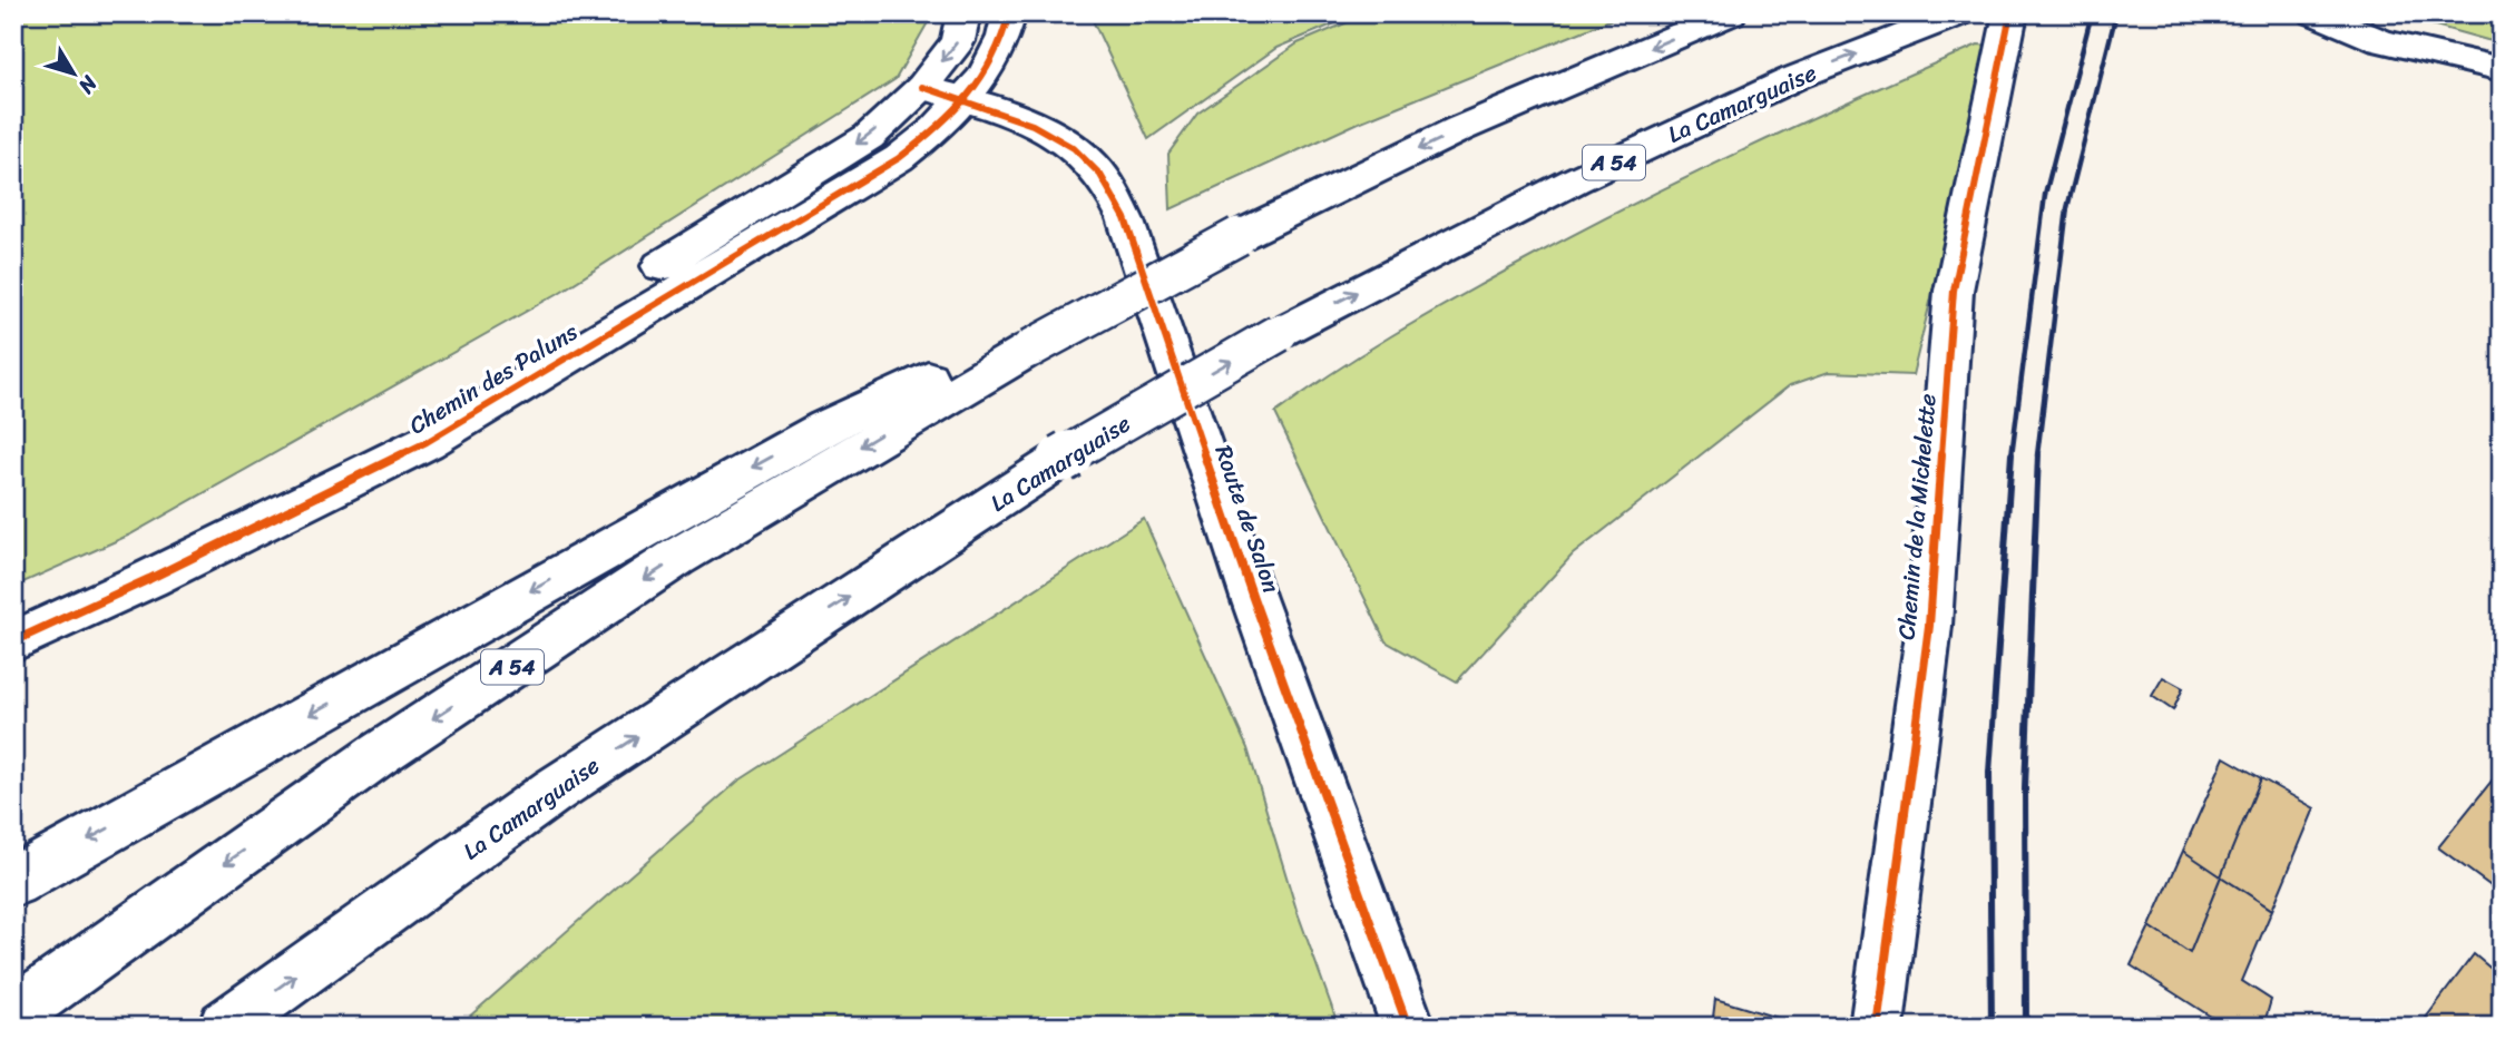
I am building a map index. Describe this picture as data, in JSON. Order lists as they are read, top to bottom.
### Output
{
  "streets": {
    "main road": [
      "La Camarguaise",
      "A 54",
      "Chemin des Paluns",
      "Chemin de la Michelette",
      "Route de Salon"
    ]
  },
  "crossings": [
    ["Chemin des Paluns", "Route de Salon"]
  ],
  "north": "bottom right"
}
